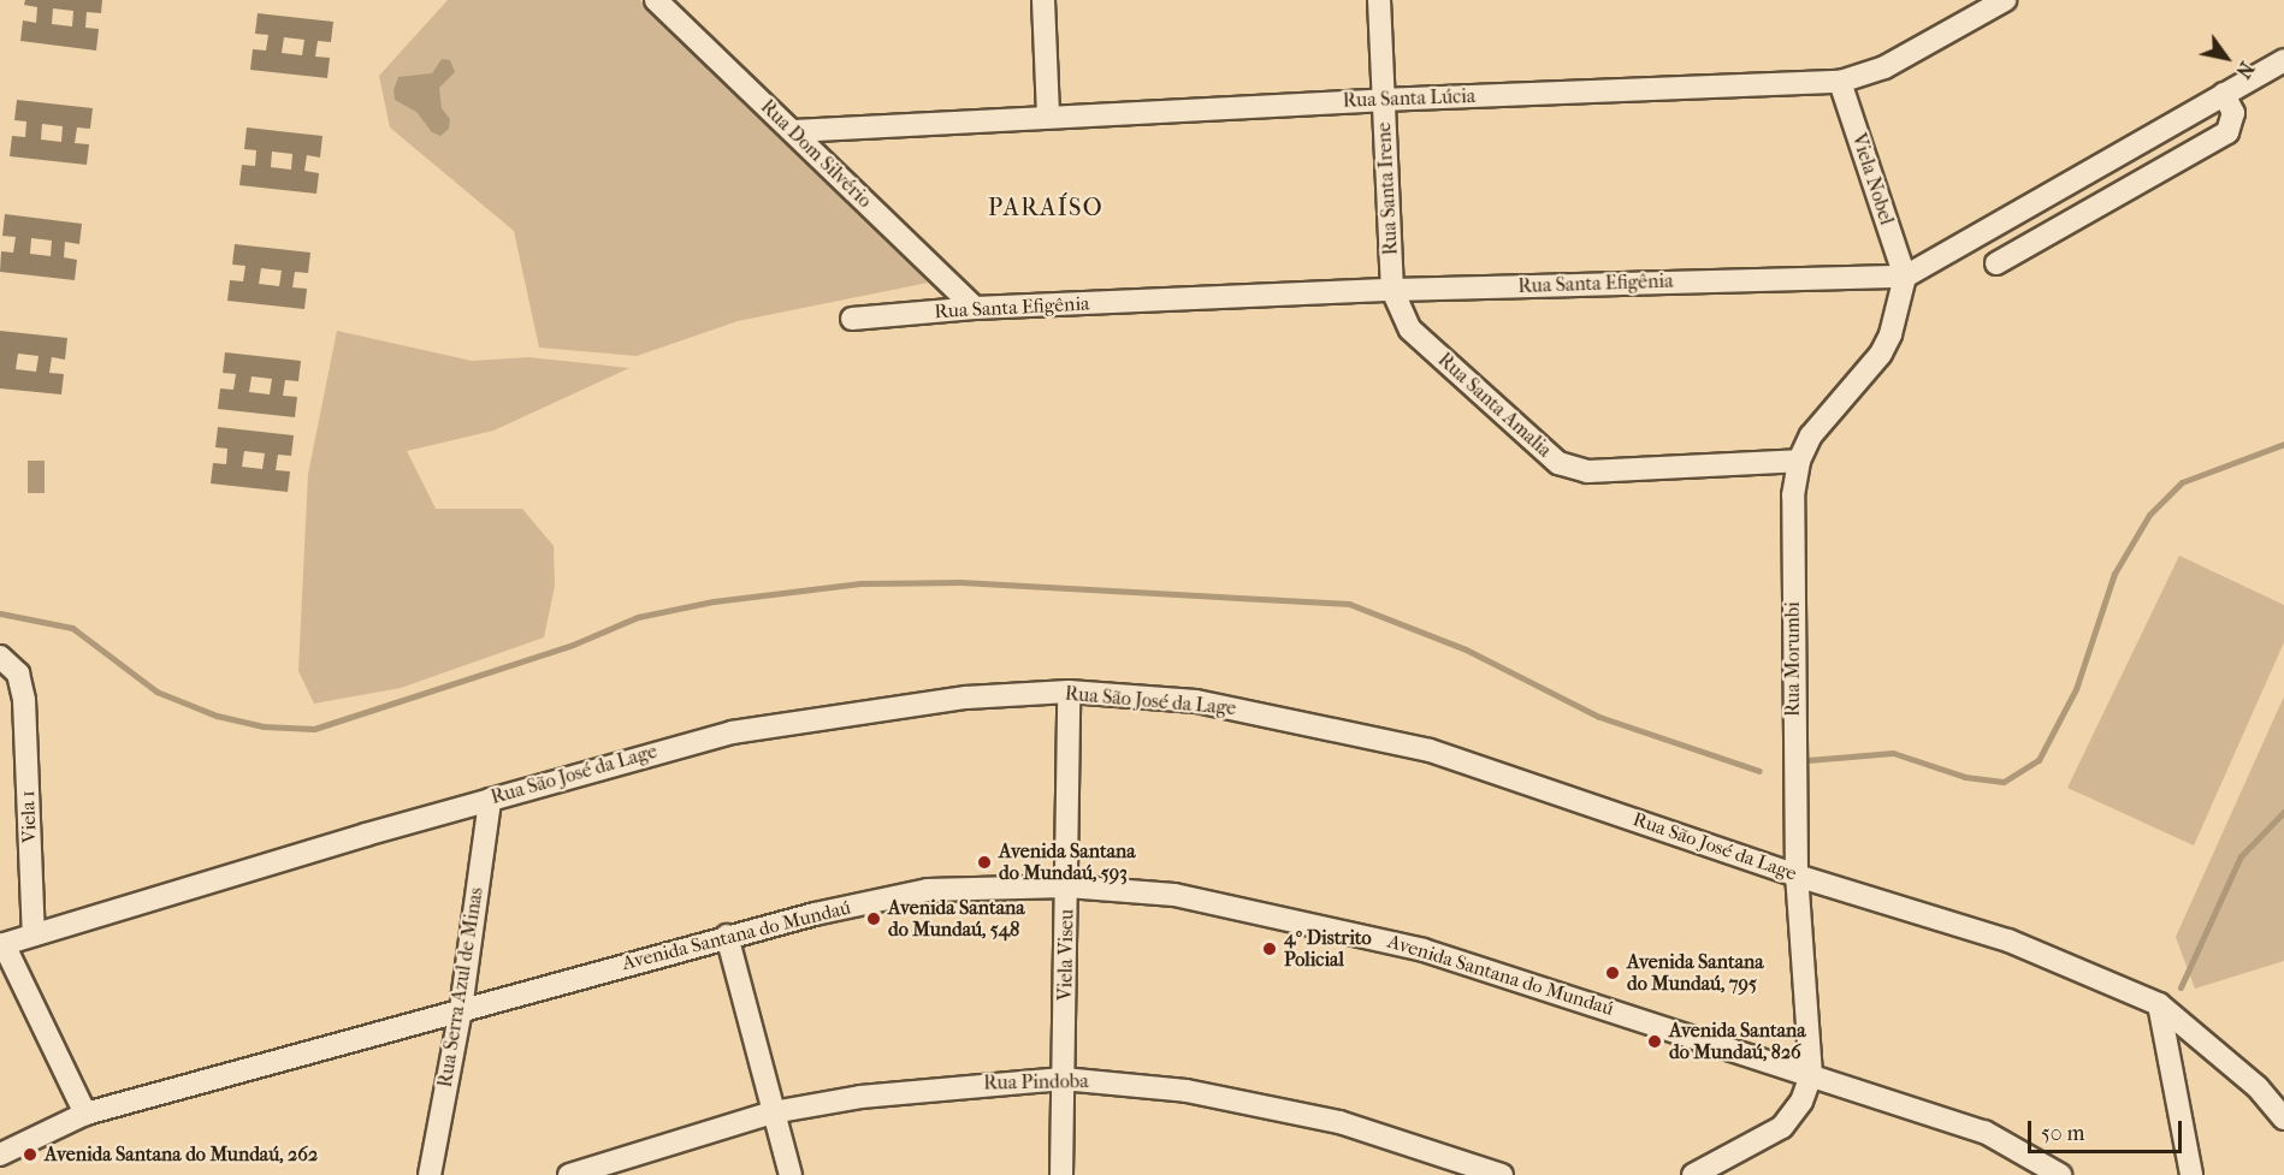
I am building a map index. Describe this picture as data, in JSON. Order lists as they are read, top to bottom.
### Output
{
  "streets": {
    "street": [
      "Rua Santa Lúcia",
      "Rua Dom Silvério",
      "Viela Nobel",
      "Rua Santa Irene",
      "Rua Santa Efigênia",
      "Rua Santa Amalia",
      "Rua Morumbi",
      "Rua São José da Lage",
      "Viela 1",
      "Avenida Santana do Mundaú",
      "Viela Viseu",
      "Rua Serra Azul de Minas",
      "Rua Pindoba"
    ]
  },
  "crossings": [
    ["Rua Santa Lúcia", "Rua Dom Silvério"],
    ["Rua Santa Lúcia", "Viela Nobel"],
    ["Rua Santa Lúcia", "Rua Santa Irene"],
    ["Rua Dom Silvério", "Rua Santa Efigênia"],
    ["Viela Nobel", "Rua Santa Efigênia"],
    ["Viela Nobel", "Rua Morumbi"],
    ["Rua Santa Irene", "Rua Santa Efigênia"],
    ["Rua Santa Irene", "Rua Santa Amalia"],
    ["Rua Santa Efigênia", "Rua Santa Amalia"],
    ["Rua Santa Efigênia", "Rua Morumbi"],
    ["Rua Santa Amalia", "Rua Morumbi"],
    ["Rua Morumbi", "Rua São José da Lage"],
    ["Rua Morumbi", "Avenida Santana do Mundaú"],
    ["Rua São José da Lage", "Viela 1"],
    ["Rua São José da Lage", "Viela Viseu"],
    ["Rua São José da Lage", "Rua Serra Azul de Minas"],
    ["Avenida Santana do Mundaú", "Viela Viseu"],
    ["Avenida Santana do Mundaú", "Rua Serra Azul de Minas"],
    ["Viela Viseu", "Rua Pindoba"]
  ],
  "districts": ["PARAÍSO"],
  "places": [
    "Avenida Santana do Mundaú, 593",
    "Avenida Santana do Mundaú, 548",
    "4º Distrito Policial",
    "Avenida Santana do Mundaú, 795",
    "Avenida Santana do Mundaú, 826",
    "Avenida Santana do Mundaú, 262"
  ],
  "scale_bar": "50 m",
  "north": "bottom right"
}
